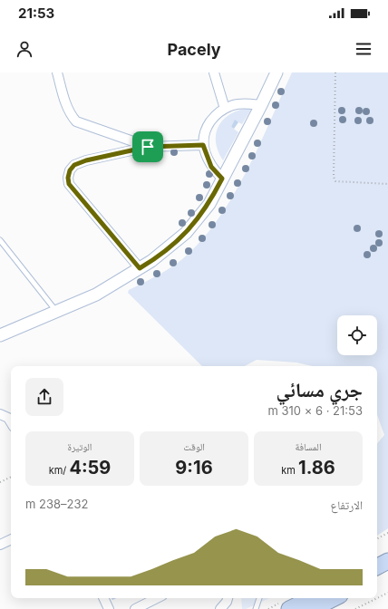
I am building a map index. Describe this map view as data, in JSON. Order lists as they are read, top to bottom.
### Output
{
  "page": {
    "status": "21:53",
    "header": "Pacely",
    "heading": ["جري مسائي", "21:53 · 6 × 310 m"],
    "stats": [
      ["المسافة", "1.86 km"],
      ["الوقت", "9:16"],
      ["الوتيرة", "4:59 /km"]
    ],
    "chart": ["الارتفاع", "232–238 m"]
  }
}
